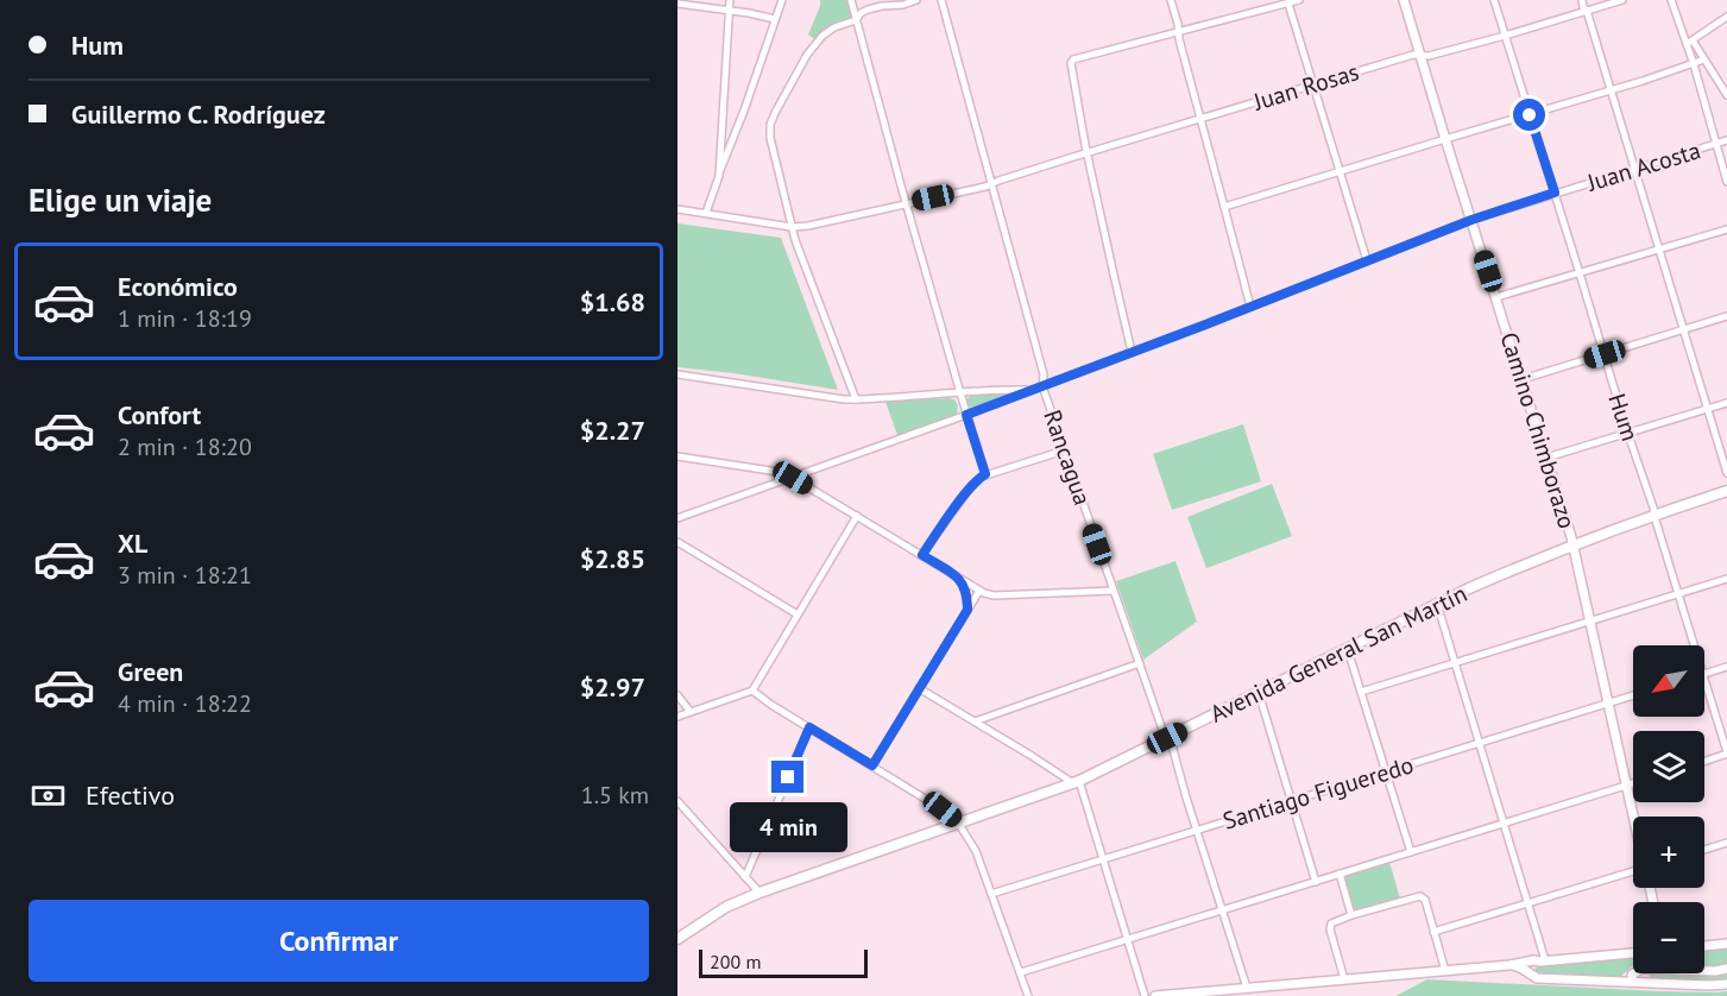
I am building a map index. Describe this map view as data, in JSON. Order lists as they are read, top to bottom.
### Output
{
  "streets": {
    "main road": ["Avenida General San Martín"],
    "street": [
      "Juan Rosas",
      "Juan Acosta",
      "Hum",
      "Camino Chimborazo",
      "Rancagua",
      "Santiago Figueredo"
    ]
  },
  "crossings": [
    ["Juan Rosas", "Hum"],
    ["Juan Rosas", "Camino Chimborazo"],
    ["Juan Rosas", "Rancagua"],
    ["Juan Acosta", "Hum"],
    ["Juan Acosta", "Camino Chimborazo"],
    ["Juan Acosta", "Rancagua"],
    ["Hum", "Avenida General San Martín"],
    ["Camino Chimborazo", "Avenida General San Martín"],
    ["Camino Chimborazo", "Santiago Figueredo"],
    ["Rancagua", "Avenida General San Martín"],
    ["Rancagua", "Santiago Figueredo"]
  ],
  "scale_bar": "200 m",
  "north": "bottom left",
  "page": {
    "banner": ["Hum", "Guillermo C. Rodríguez"],
    "heading": "Elige un viaje",
    "list": [
      {
        "name": "Económico",
        "note": "1 min · 18:19",
        "value": "$1.68"
      },
      {
        "name": "Confort",
        "note": "2 min · 18:20",
        "value": "$2.27"
      },
      {
        "name": "XL",
        "note": "3 min · 18:21",
        "value": "$2.85"
      },
      {
        "name": "Green",
        "note": "4 min · 18:22",
        "value": "$2.97"
      }
    ],
    "map_buttons": ["+", "−"],
    "pay": ["Efectivo", "1.5 km"],
    "bubble": "4 min",
    "buttons": "Confirmar",
    "scale": "200 m"
  }
}
